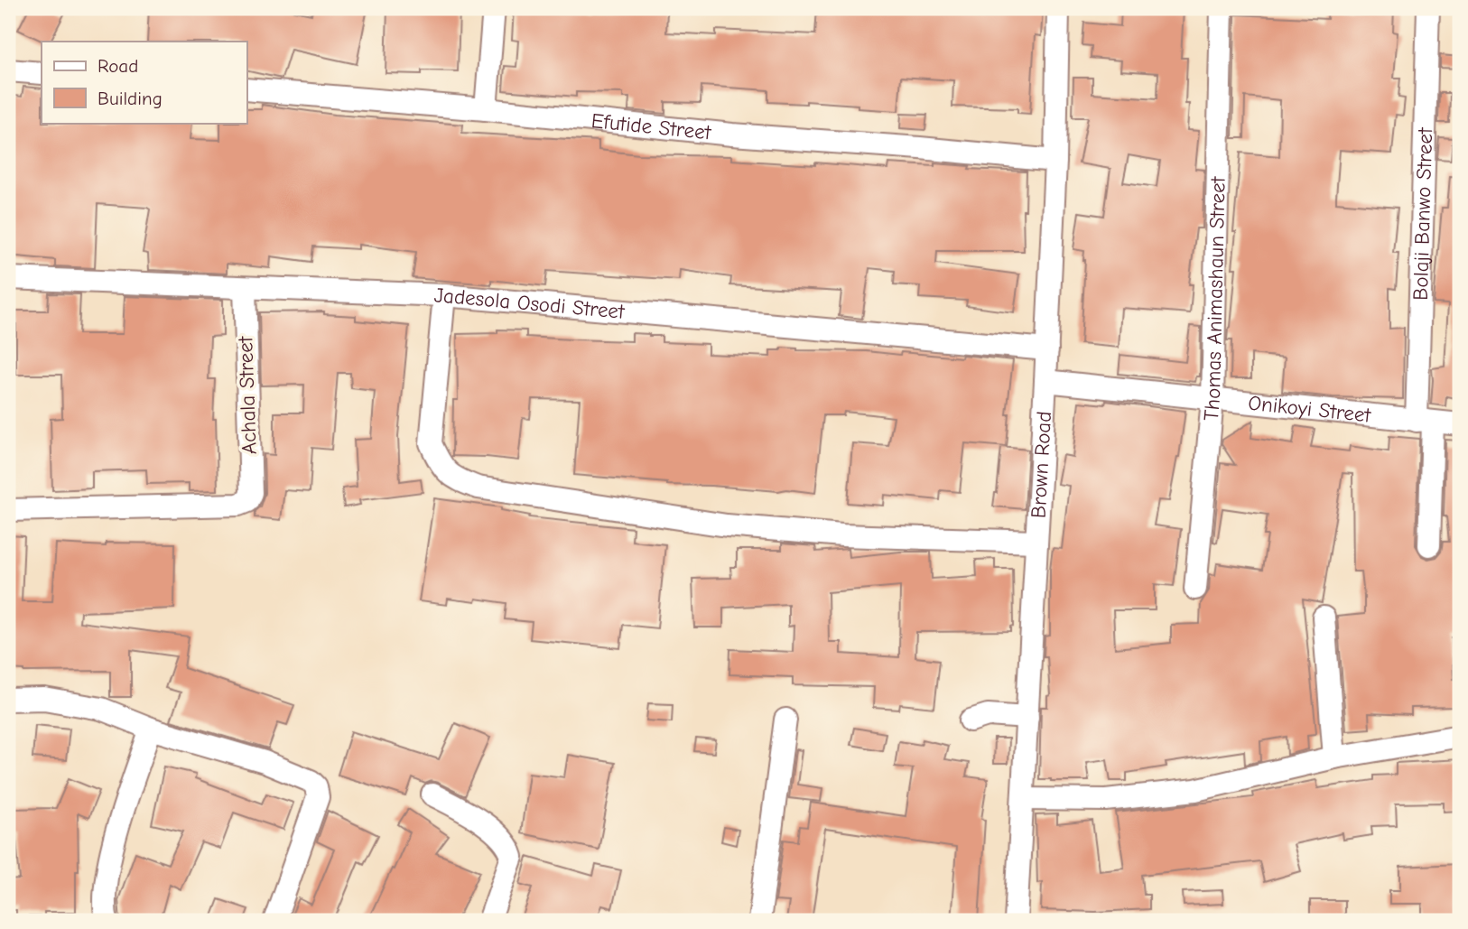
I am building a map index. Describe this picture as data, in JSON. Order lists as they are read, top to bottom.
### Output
{
  "streets": {
    "street": [
      "Efutide Street",
      "Bolaji Banwo Street",
      "Thomas Animashaun Street",
      "Jadesola Osodi Street",
      "Achala Street",
      "Onikoyi Street",
      "Brown Road"
    ]
  },
  "crossings": [
    ["Efutide Street", "Brown Road"],
    ["Bolaji Banwo Street", "Onikoyi Street"],
    ["Thomas Animashaun Street", "Onikoyi Street"],
    ["Jadesola Osodi Street", "Achala Street"],
    ["Jadesola Osodi Street", "Brown Road"],
    ["Onikoyi Street", "Brown Road"]
  ],
  "legend": ["Road", "Building"]
}
